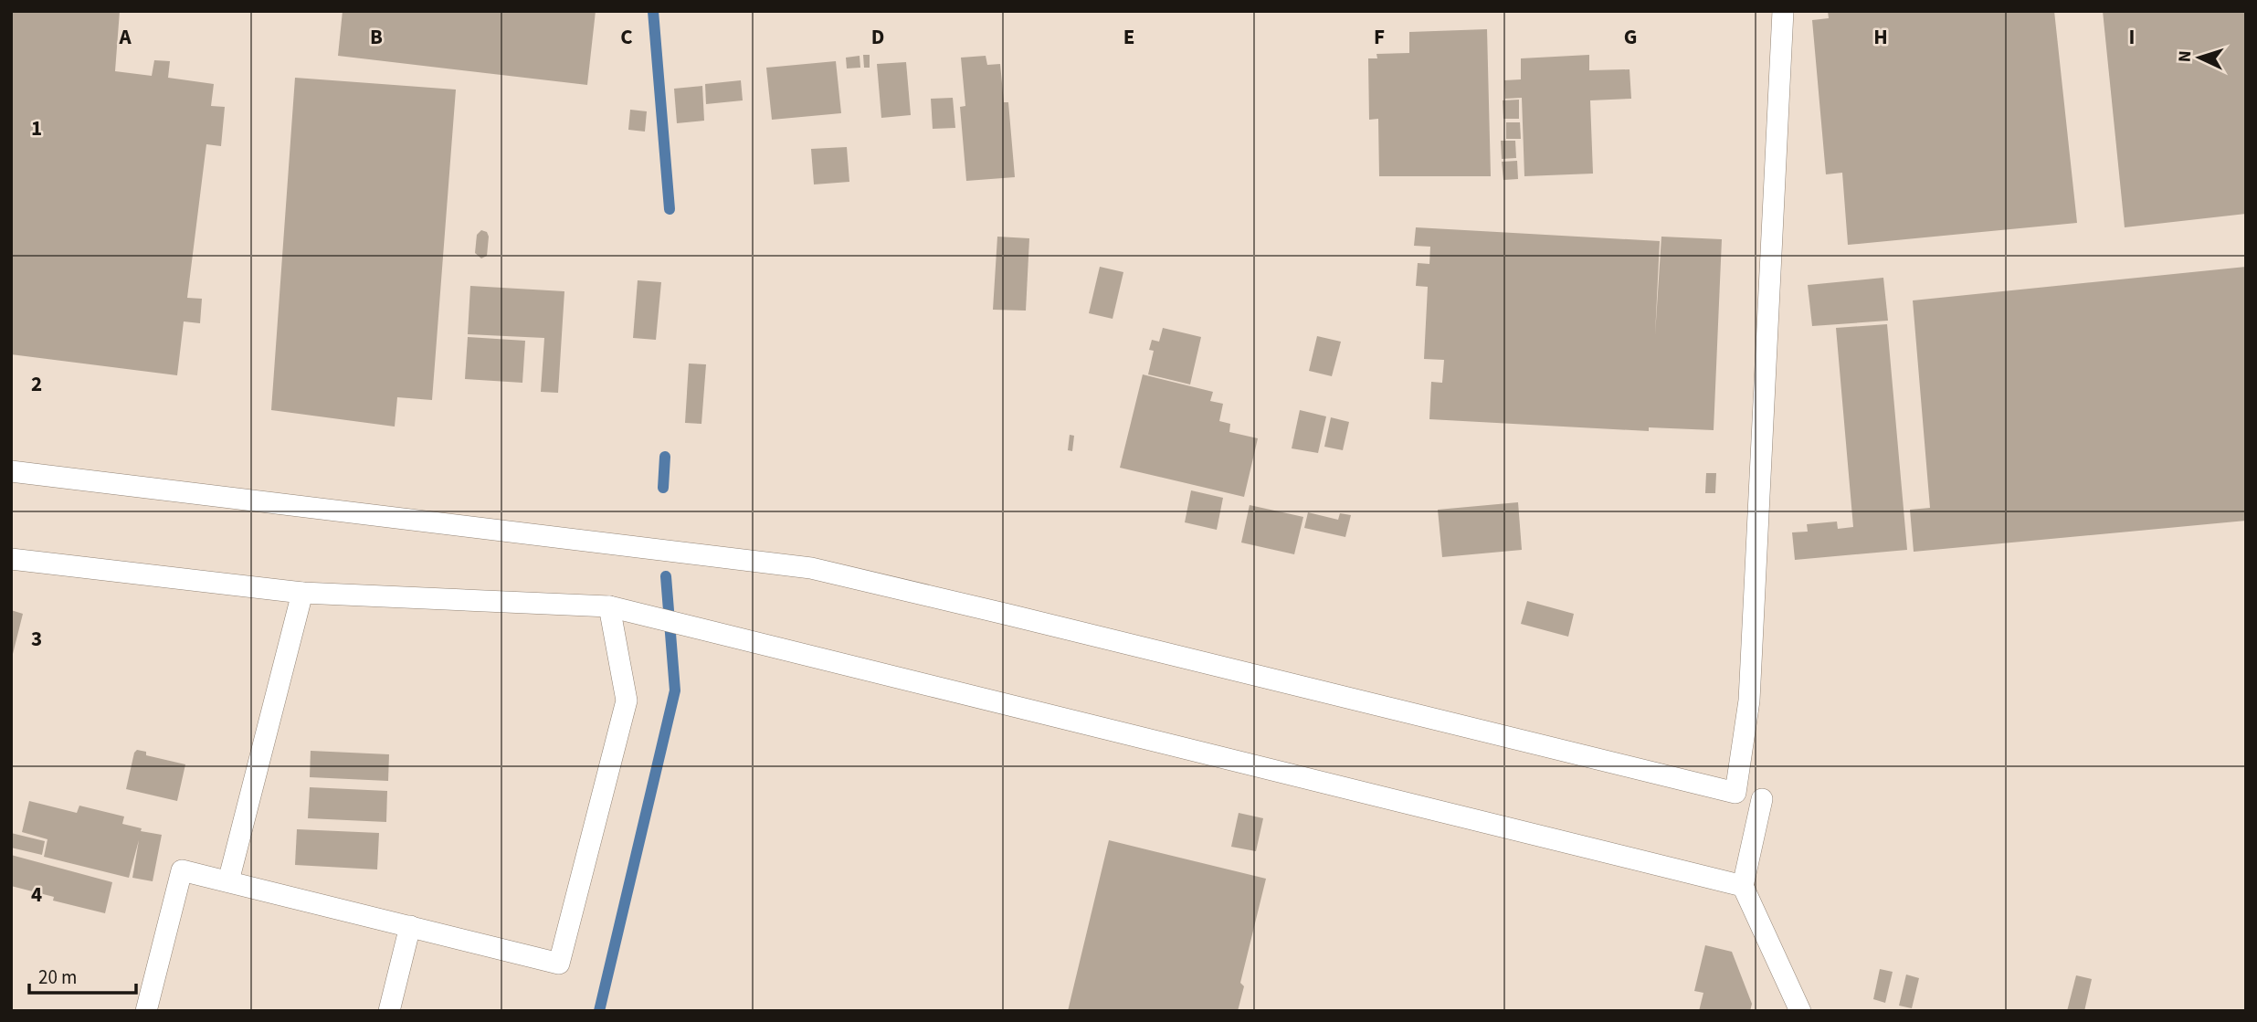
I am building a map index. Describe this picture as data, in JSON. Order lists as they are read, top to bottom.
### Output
{
  "scale_bar": "20 m",
  "north": "left",
  "grid": {
    "columns": [
      "A",
      "B",
      "C",
      "D",
      "E",
      "F",
      "G",
      "H",
      "I"
    ],
    "rows": [
      "1",
      "2",
      "3",
      "4"
    ]
  }
}
